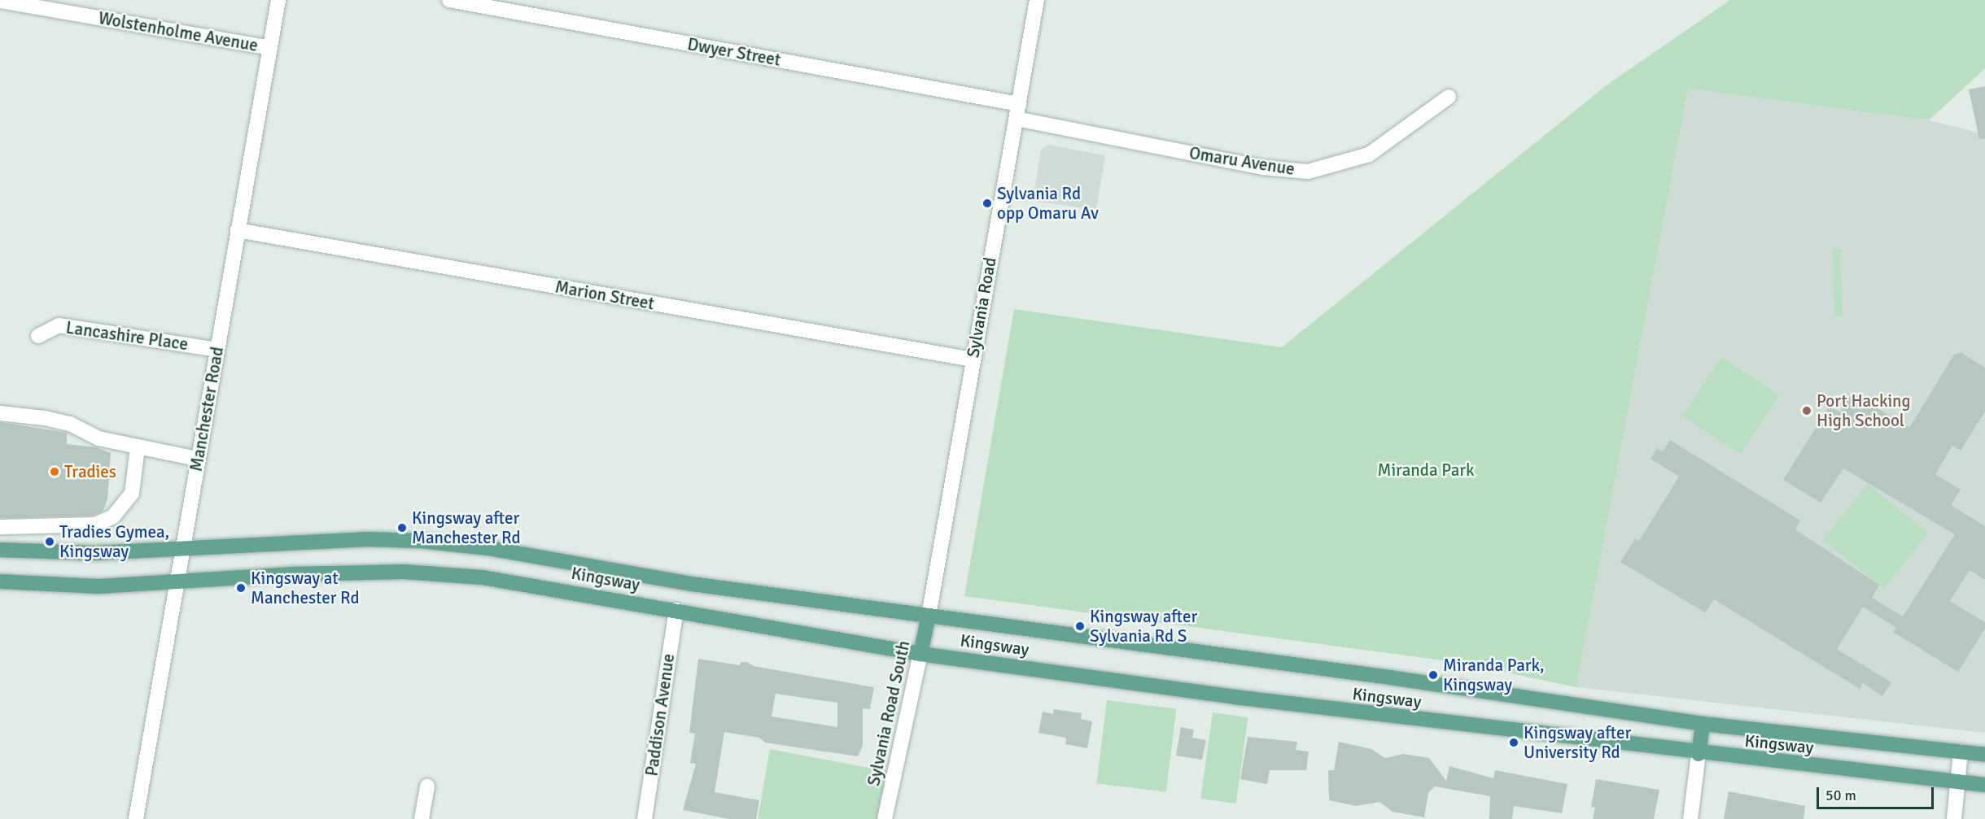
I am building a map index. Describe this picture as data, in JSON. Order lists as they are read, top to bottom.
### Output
{
  "streets": {
    "main road": ["Kingsway", "Sylvania Road South"],
    "street": [
      "Wolstenholme Avenue",
      "Dwyer Street",
      "Omaru Avenue",
      "Marion Street",
      "Sylvania Road",
      "Lancashire Place",
      "Manchester Road",
      "Paddison Avenue"
    ]
  },
  "crossings": [
    ["Wolstenholme Avenue", "Manchester Road"],
    ["Dwyer Street", "Sylvania Road"],
    ["Omaru Avenue", "Sylvania Road"],
    ["Marion Street", "Sylvania Road"],
    ["Marion Street", "Manchester Road"],
    ["Sylvania Road", "Kingsway"],
    ["Sylvania Road", "Sylvania Road South"],
    ["Lancashire Place", "Manchester Road"],
    ["Manchester Road", "Kingsway"],
    ["Kingsway", "Sylvania Road South"],
    ["Kingsway", "Paddison Avenue"]
  ],
  "parks": ["Miranda Park"],
  "places": [
    "Sylvania Rd opp Omaru Av",
    "Port Hacking High School",
    "Tradies",
    "Kingsway after Manchester Rd",
    "Tradies Gymea, Kingsway",
    "Kingsway at Manchester Rd",
    "Kingsway after Sylvania Rd S",
    "Miranda Park, Kingsway",
    "Kingsway after University Rd"
  ],
  "scale_bar": "50 m"
}
